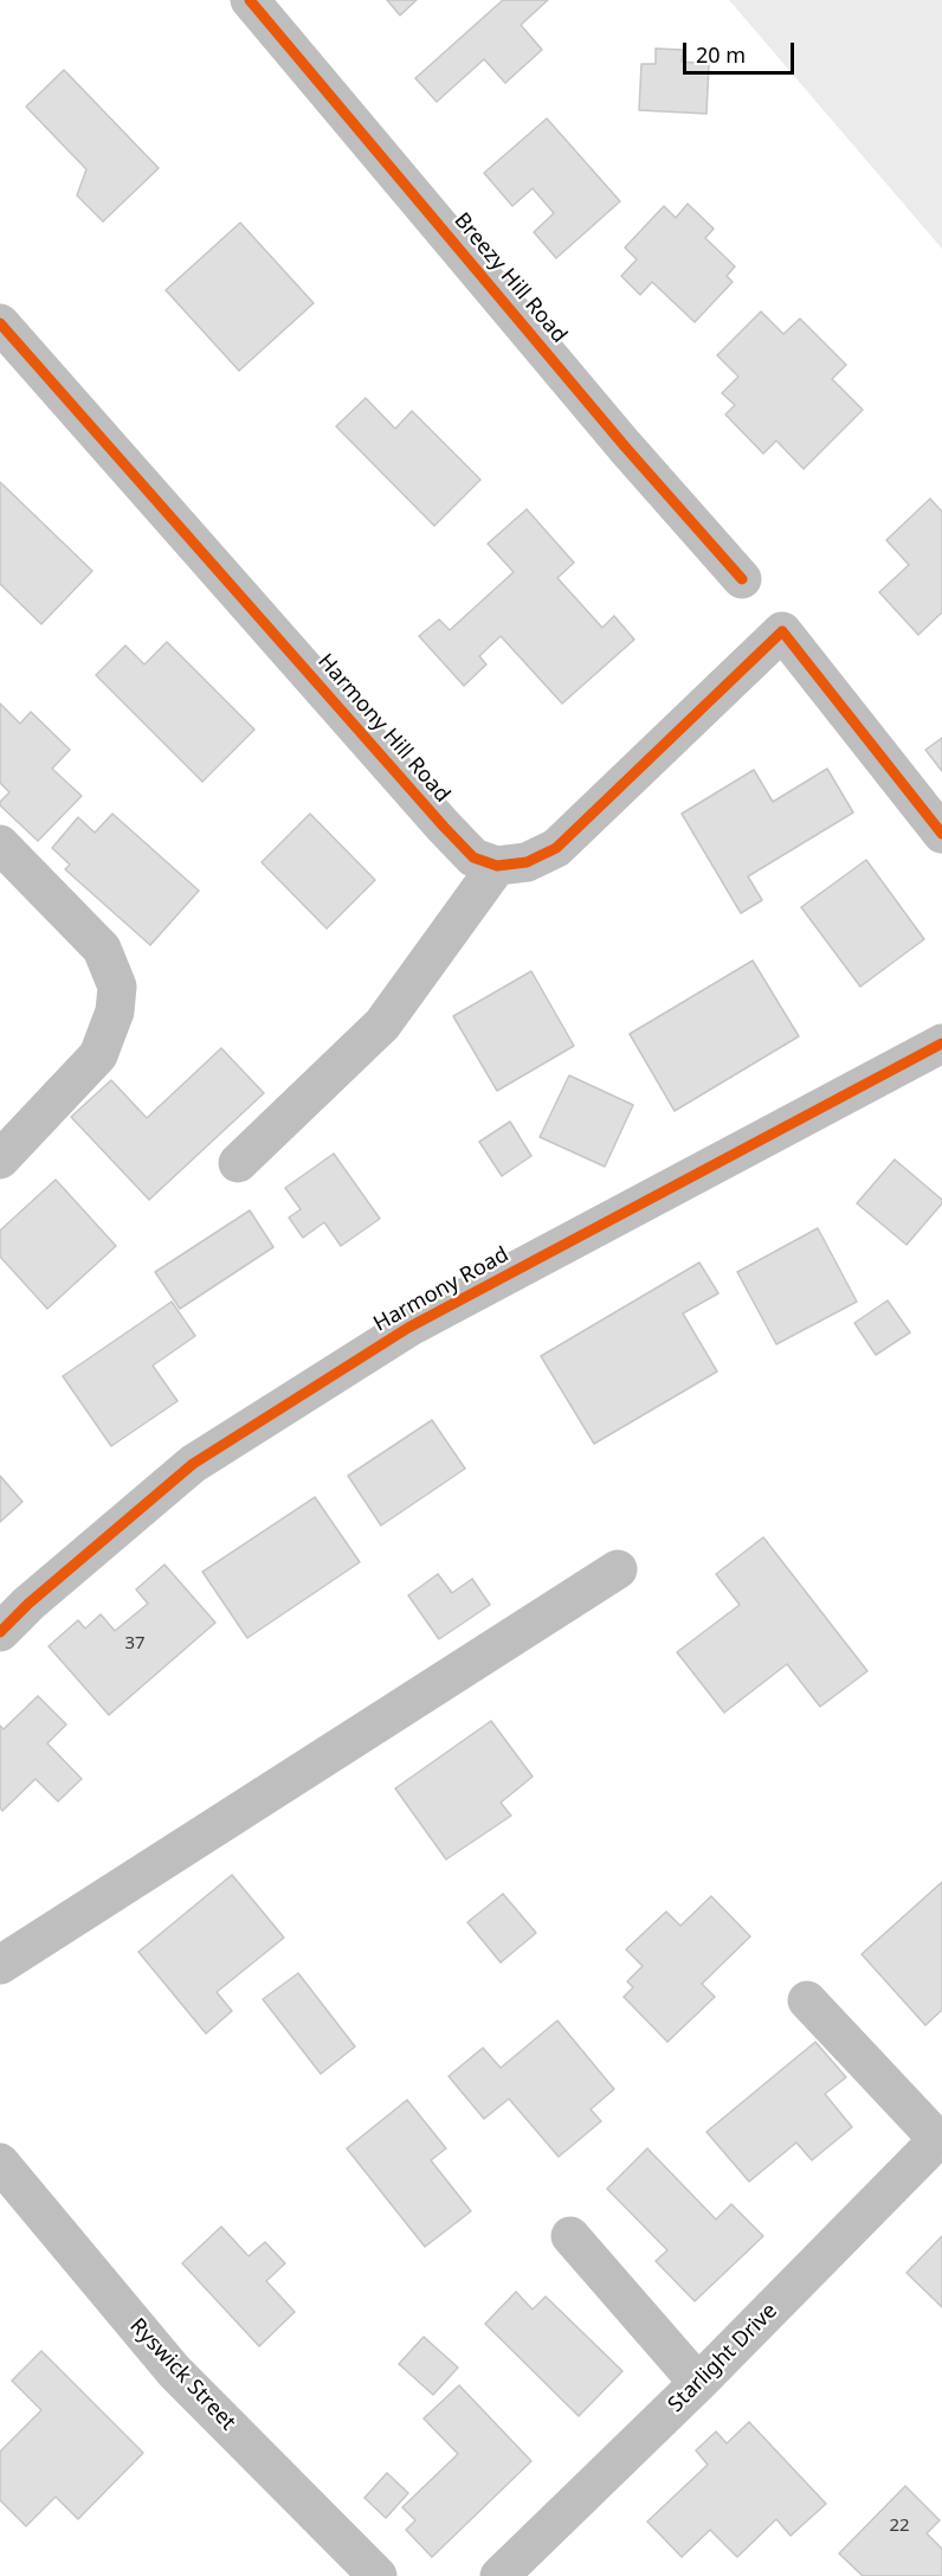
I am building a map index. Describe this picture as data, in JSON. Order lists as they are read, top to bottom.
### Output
{
  "streets": {
    "street": [
      "Breezy Hill Road",
      "Harmony Hill Road",
      "Harmony Road",
      "Starlight Drive",
      "Ryswick Street"
    ]
  },
  "house_numbers": ["37", "22"],
  "scale_bar": "20 m"
}
